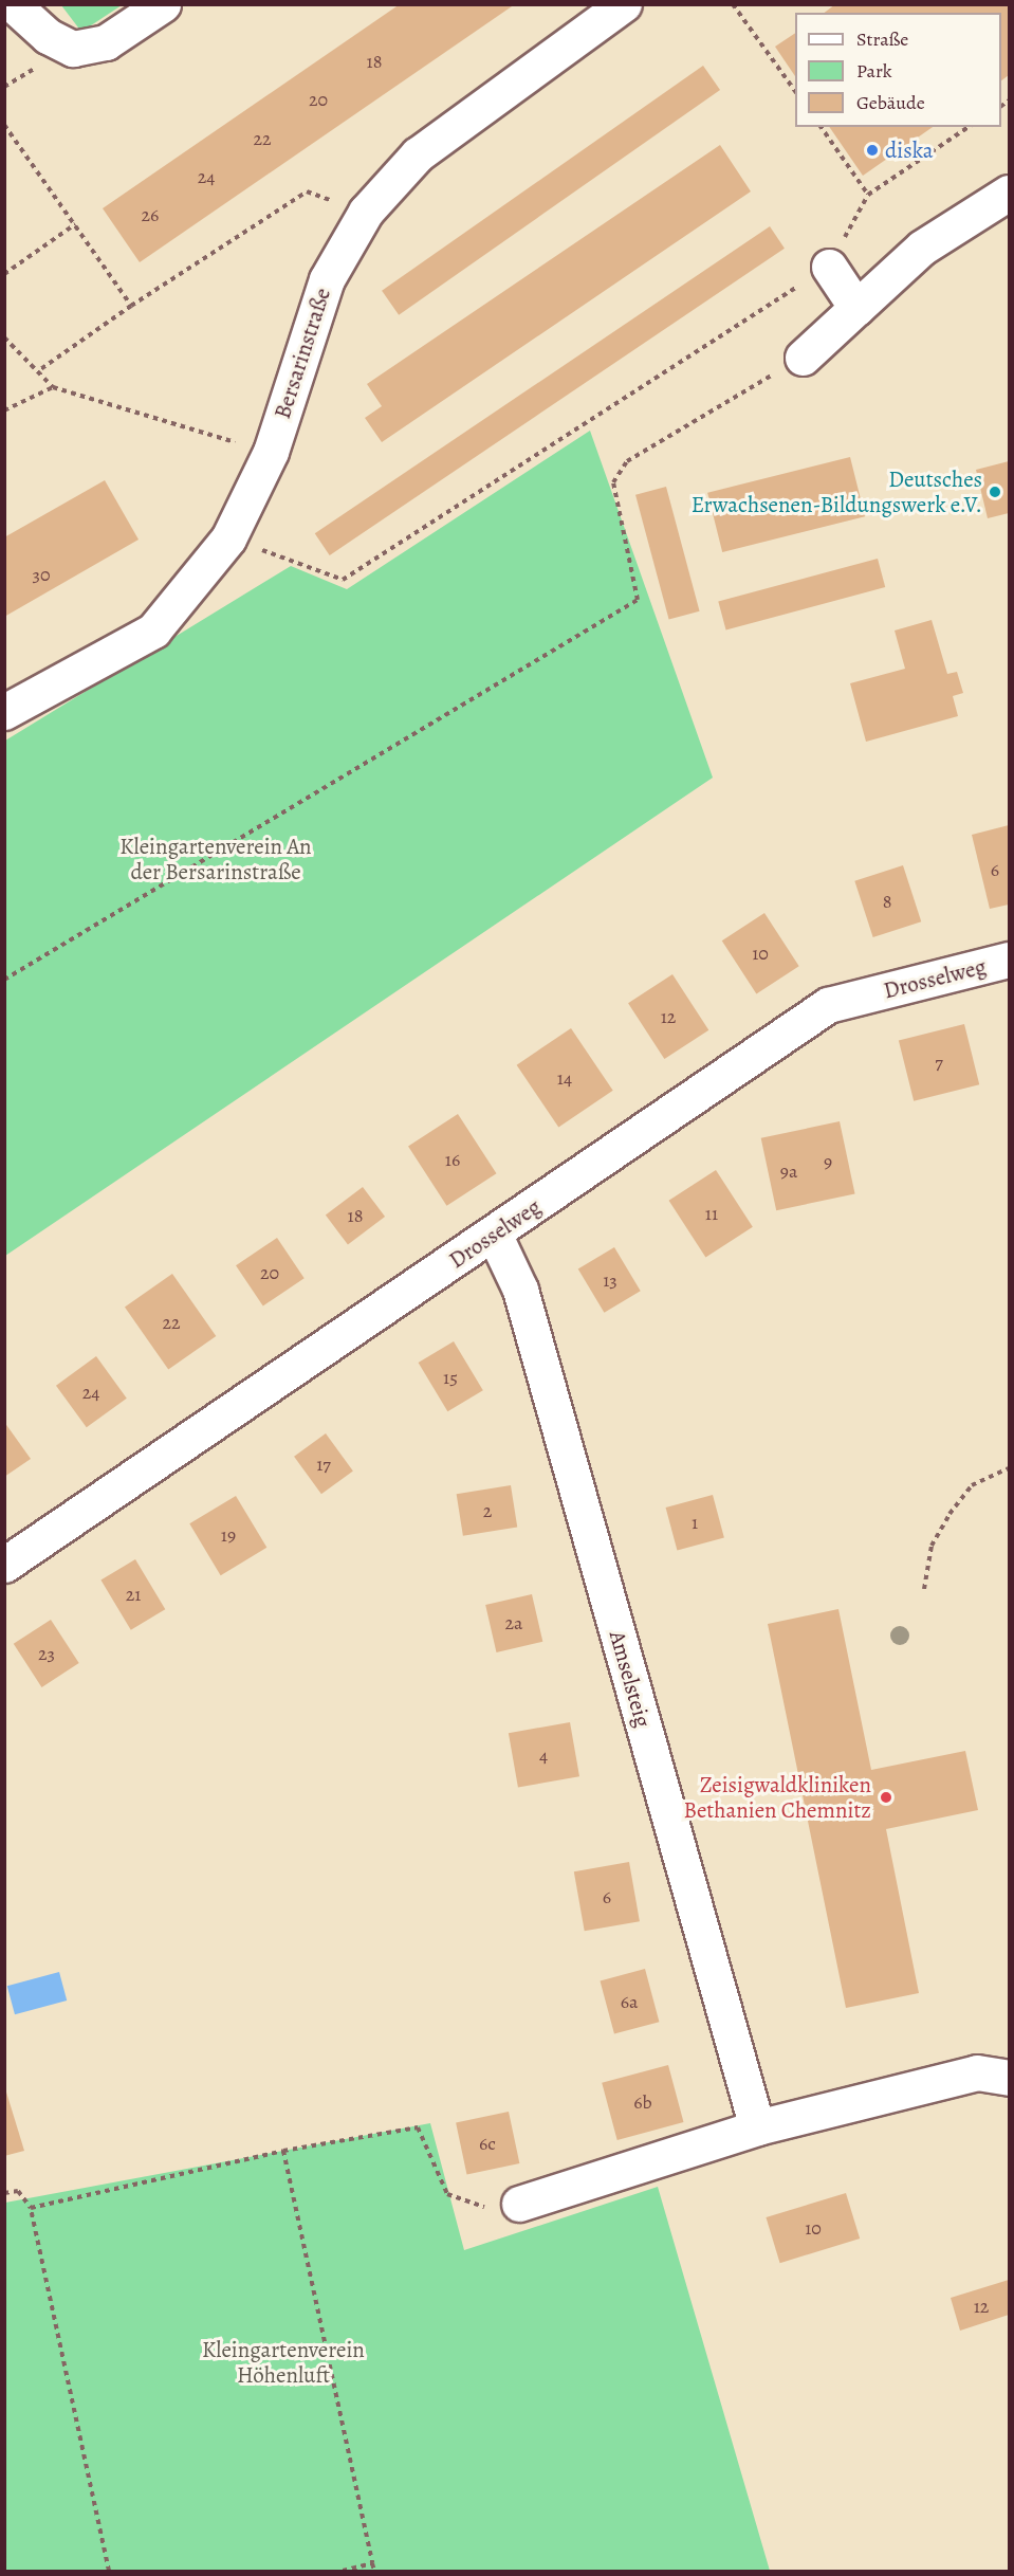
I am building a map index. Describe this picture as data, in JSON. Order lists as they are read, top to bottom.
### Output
{
  "streets": {
    "street": ["Bersarinstraße", "Drosselweg", "Amselsteig"]
  },
  "crossings": [
    ["Drosselweg", "Amselsteig"]
  ],
  "parks": ["Kleingartenverein An der Bersarinstraße", "Kleingartenverein Höhenluft"],
  "places": ["diska", "Deutsches Erwachsenen-Bildungswerk e.V.", "Zeisigwaldkliniken Bethanien Chemnitz"],
  "house_numbers": [
    "18",
    "20",
    "22",
    "24",
    "26",
    "30",
    "6",
    "8",
    "10",
    "12",
    "7",
    "14",
    "16",
    "9",
    "9a",
    "11",
    "18",
    "20",
    "13",
    "22",
    "15",
    "24",
    "17",
    "2",
    "1",
    "19",
    "21",
    "2a",
    "23",
    "4",
    "6",
    "6a",
    "6b",
    "6c",
    "10",
    "12"
  ],
  "legend": ["Straße", "Park", "Gebäude"]
}
